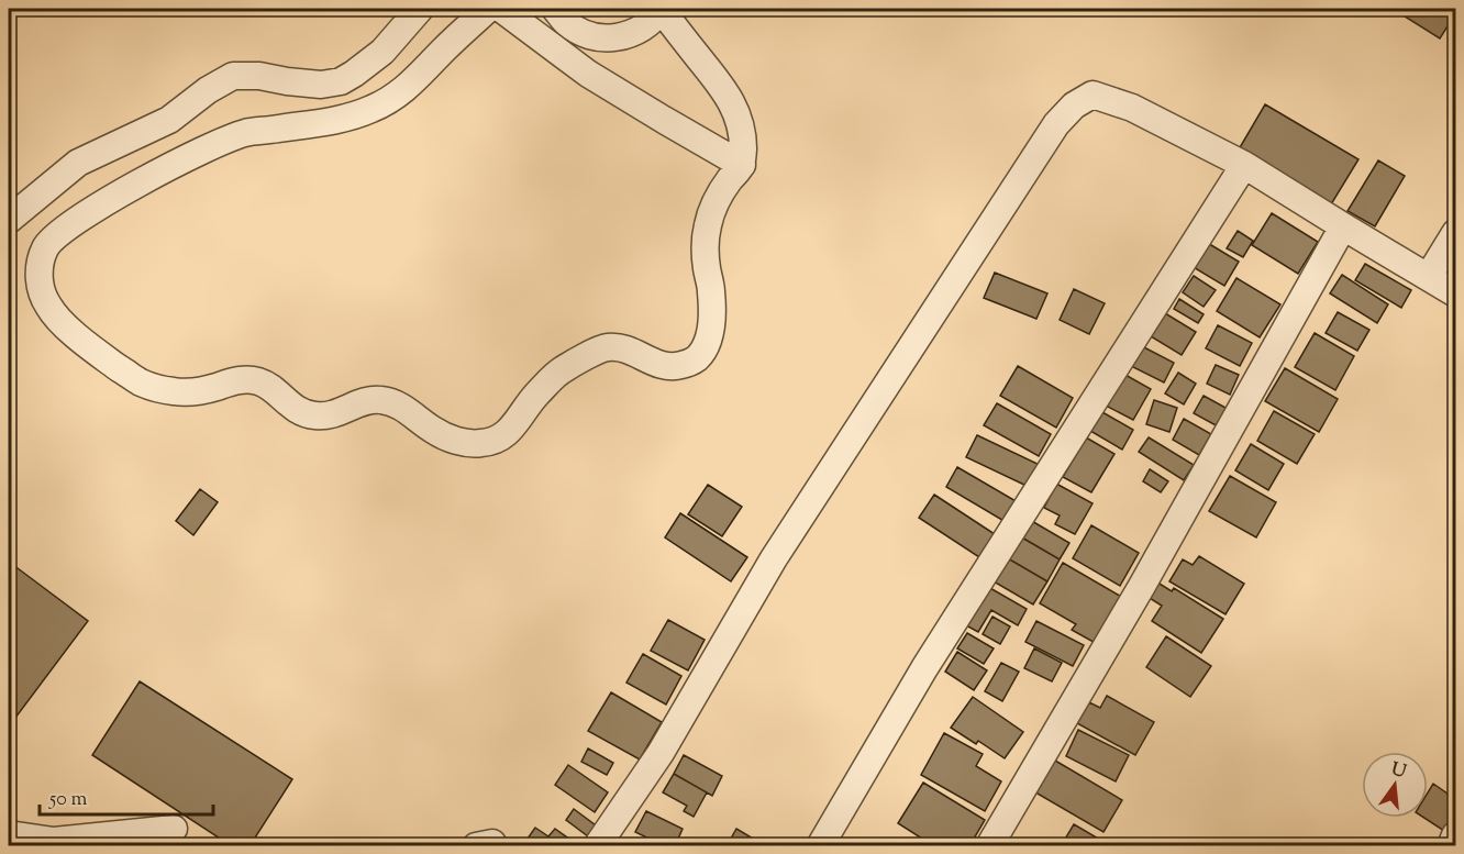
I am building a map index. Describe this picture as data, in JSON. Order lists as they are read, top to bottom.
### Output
{
  "scale_bar": "50 m",
  "north": "top"
}
